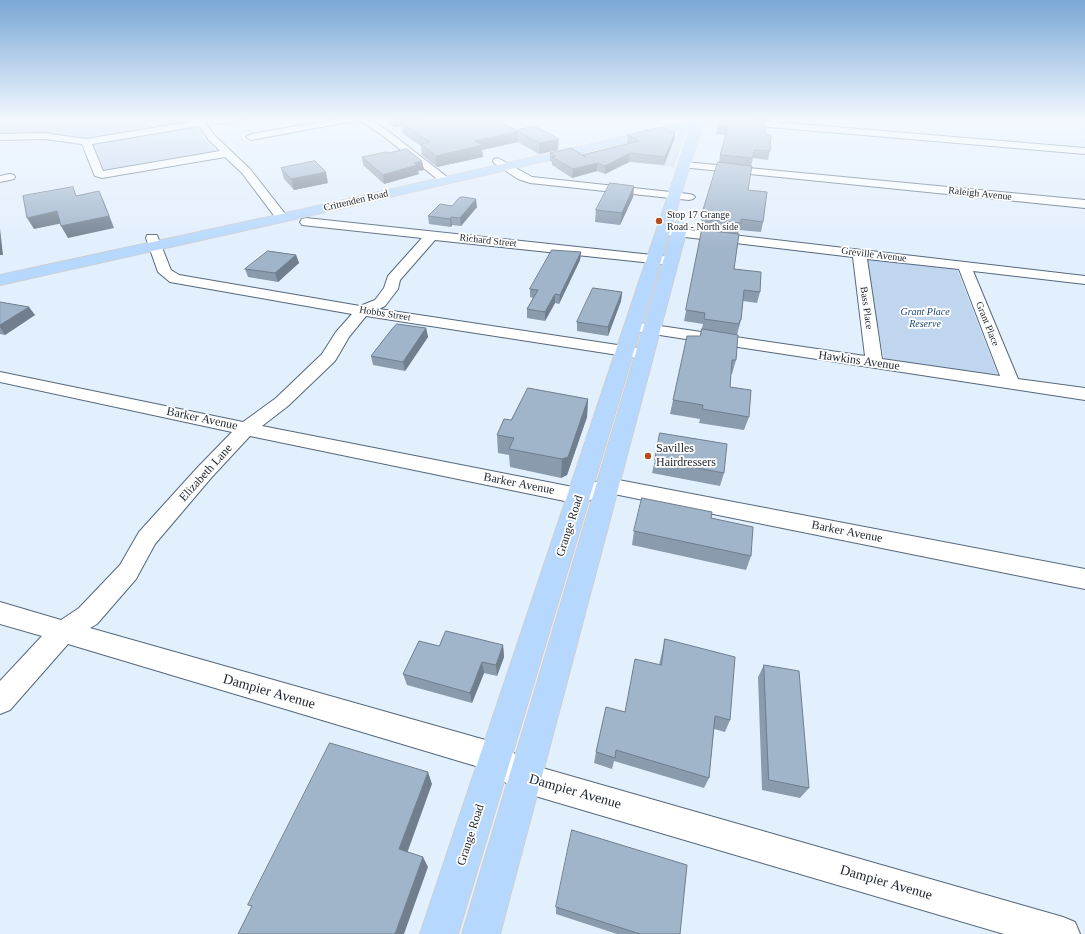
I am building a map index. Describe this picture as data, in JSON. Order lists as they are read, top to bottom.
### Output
{
  "streets": {
    "main road": ["Crittenden Road", "Grange Road"],
    "street": [
      "Raleigh Avenue",
      "Richard Street",
      "Greville Avenue",
      "Bass Place",
      "Hobbs Street",
      "Grant Place",
      "Hawkins Avenue",
      "Barker Avenue",
      "Elizabeth Lane",
      "Dampier Avenue"
    ]
  },
  "crossings": [
    ["Raleigh Avenue", "Grange Road"],
    ["Crittenden Road", "Hobbs Street"],
    ["Richard Street", "Elizabeth Lane"],
    ["Richard Street", "Grange Road"],
    ["Greville Avenue", "Bass Place"],
    ["Greville Avenue", "Grant Place"],
    ["Greville Avenue", "Grange Road"],
    ["Bass Place", "Hawkins Avenue"],
    ["Hobbs Street", "Elizabeth Lane"],
    ["Hobbs Street", "Grange Road"],
    ["Grant Place", "Hawkins Avenue"],
    ["Hawkins Avenue", "Grange Road"],
    ["Barker Avenue", "Elizabeth Lane"],
    ["Barker Avenue", "Grange Road"],
    ["Elizabeth Lane", "Dampier Avenue"],
    ["Grange Road", "Dampier Avenue"]
  ],
  "parks": ["Grant Place Reserve"],
  "places": ["Stop 17 Grange Road - North side", "Savilles Hairdressers"]
}
